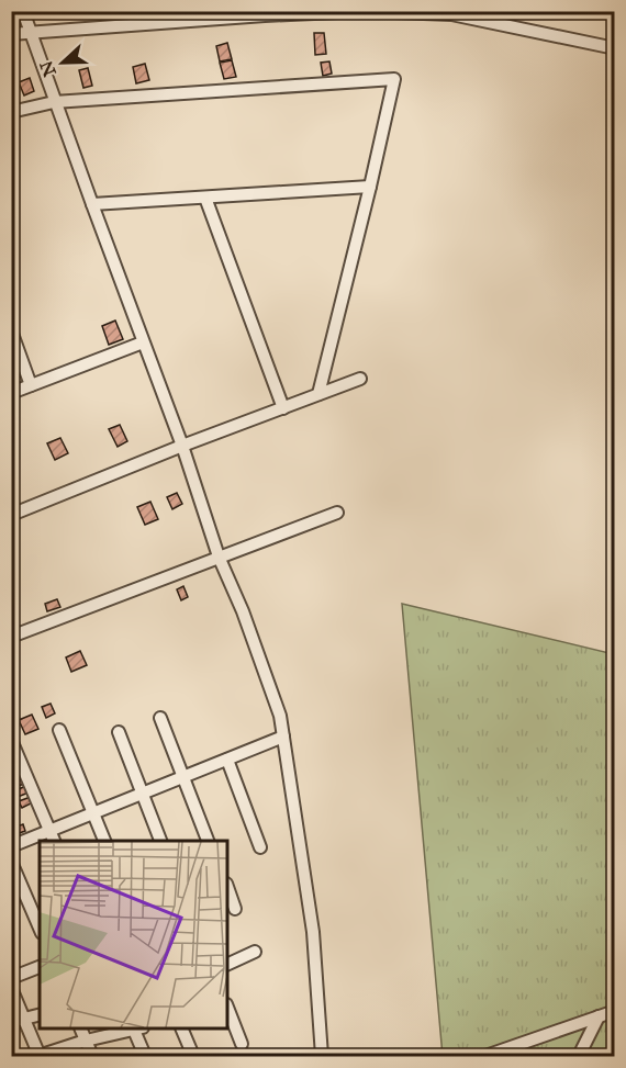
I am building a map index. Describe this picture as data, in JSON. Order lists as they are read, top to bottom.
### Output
{
  "north": "left"
}
